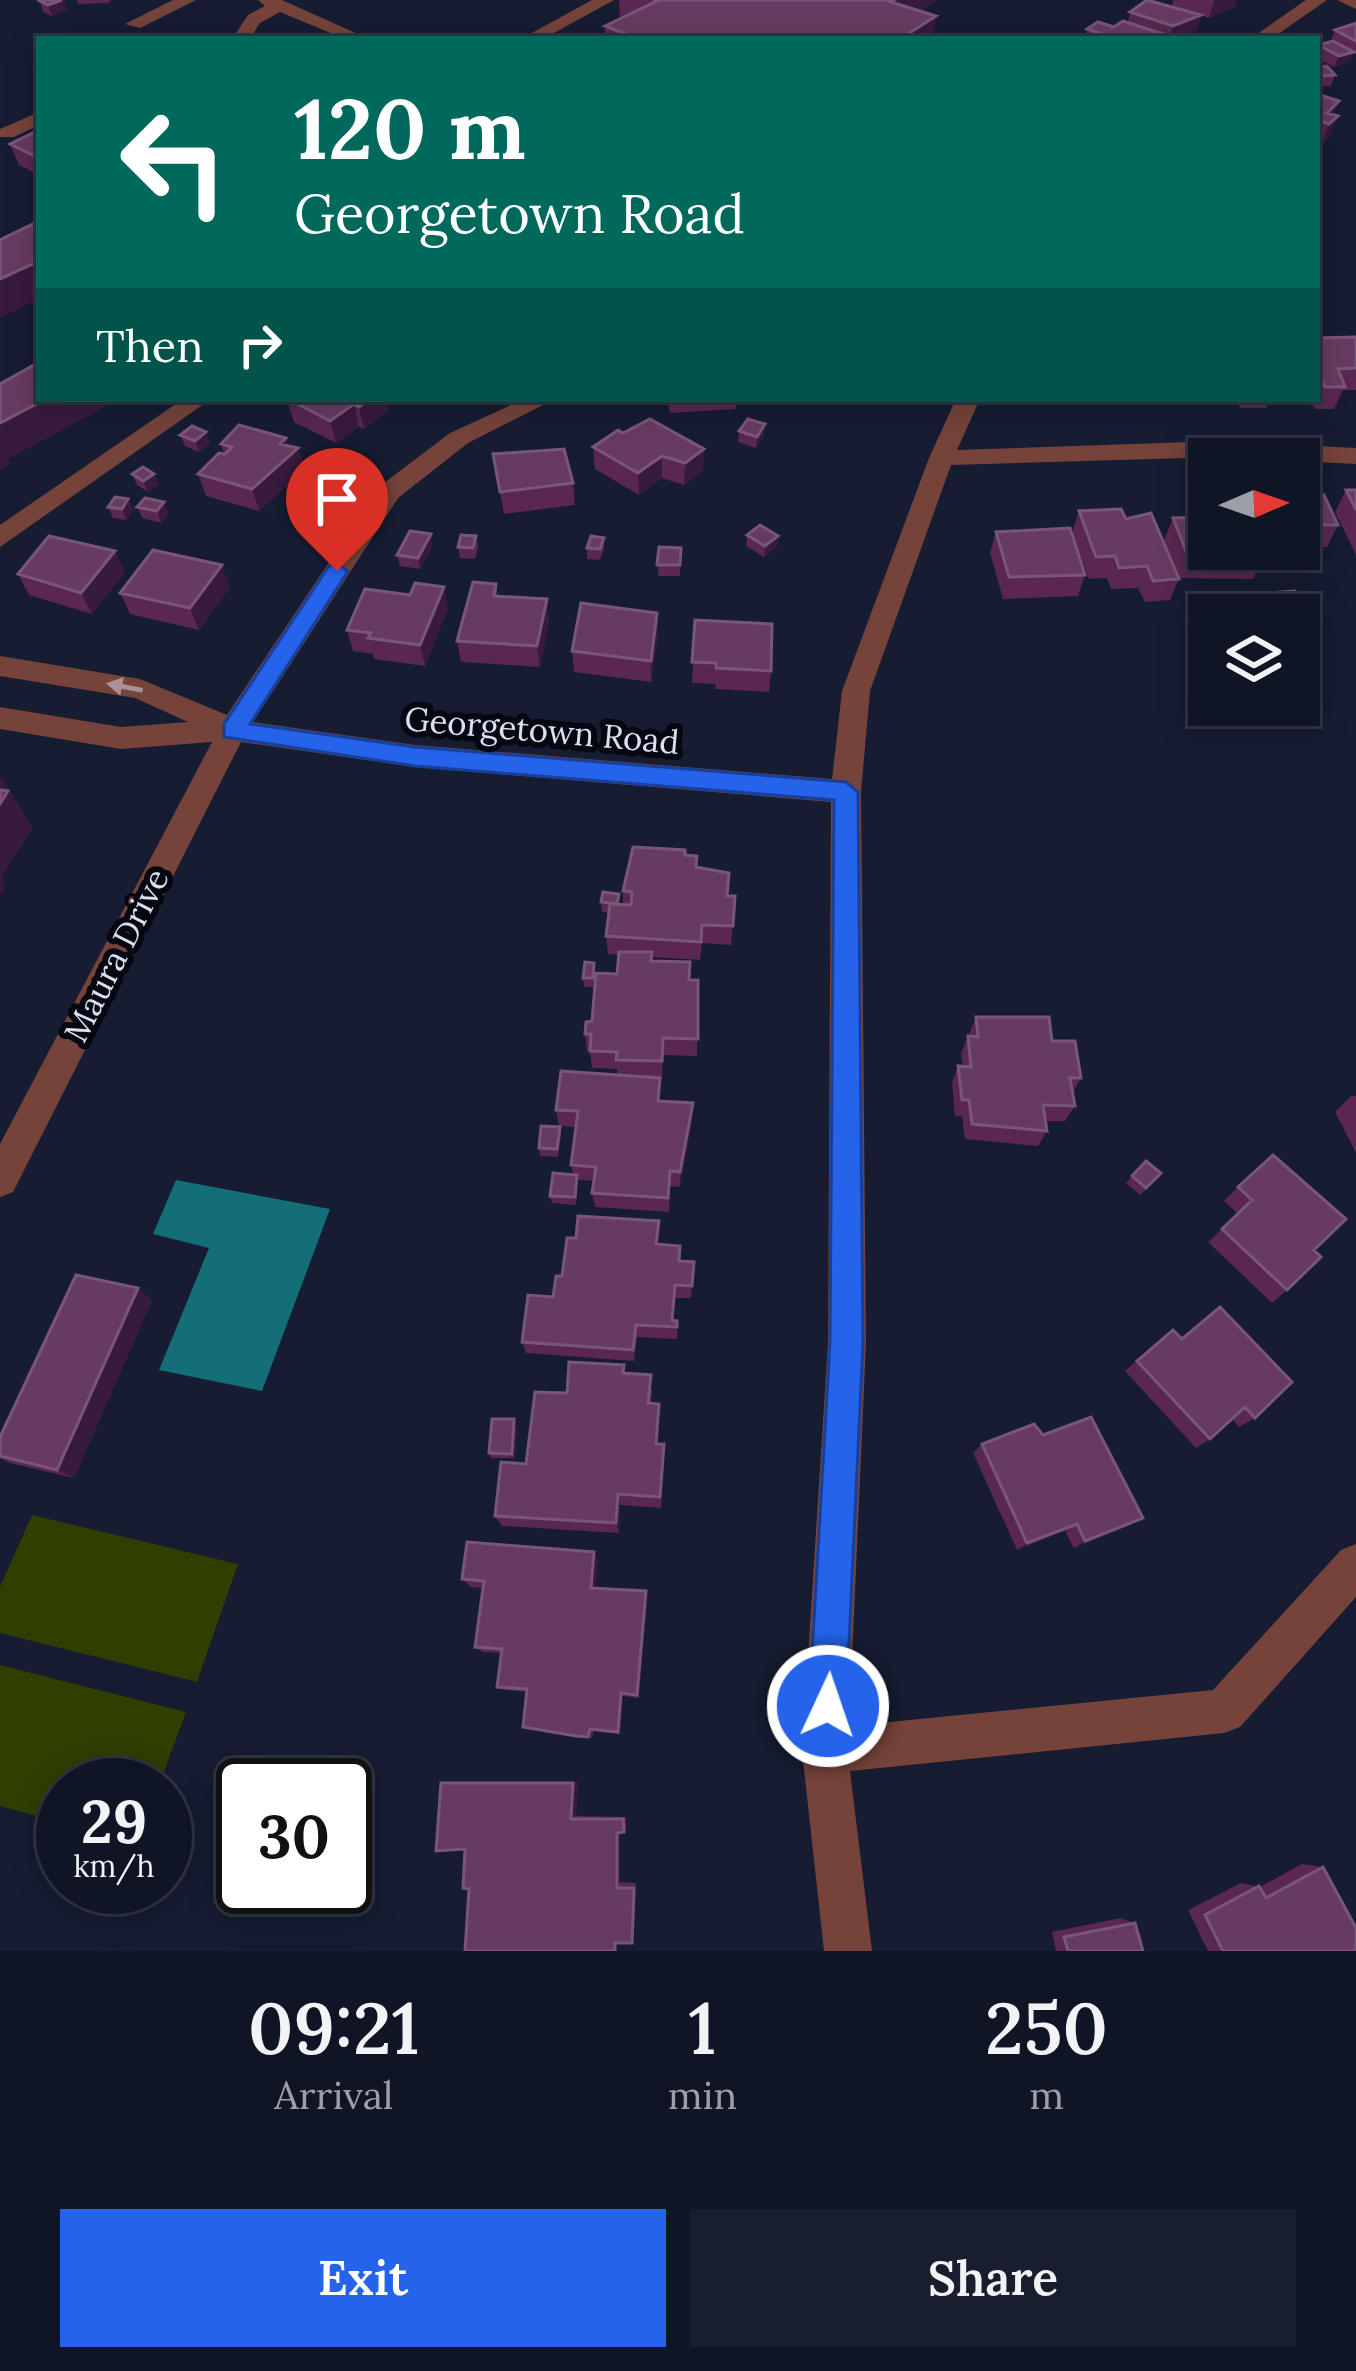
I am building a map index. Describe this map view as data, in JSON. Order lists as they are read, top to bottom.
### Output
{
  "streets": {
    "street": ["Georgetown Road", "Maura Drive"]
  },
  "crossings": [
    ["Georgetown Road", "Maura Drive"]
  ],
  "north": "right",
  "page": {
    "turn": ["120 m", "Georgetown Road"],
    "then": "Then",
    "speed": "29 km/h",
    "limit": "30",
    "eta": [
      "09:21",
      "Arrival",
      "1",
      "min",
      "250",
      "m"
    ],
    "buttons": ["Exit", "Share"]
  }
}
